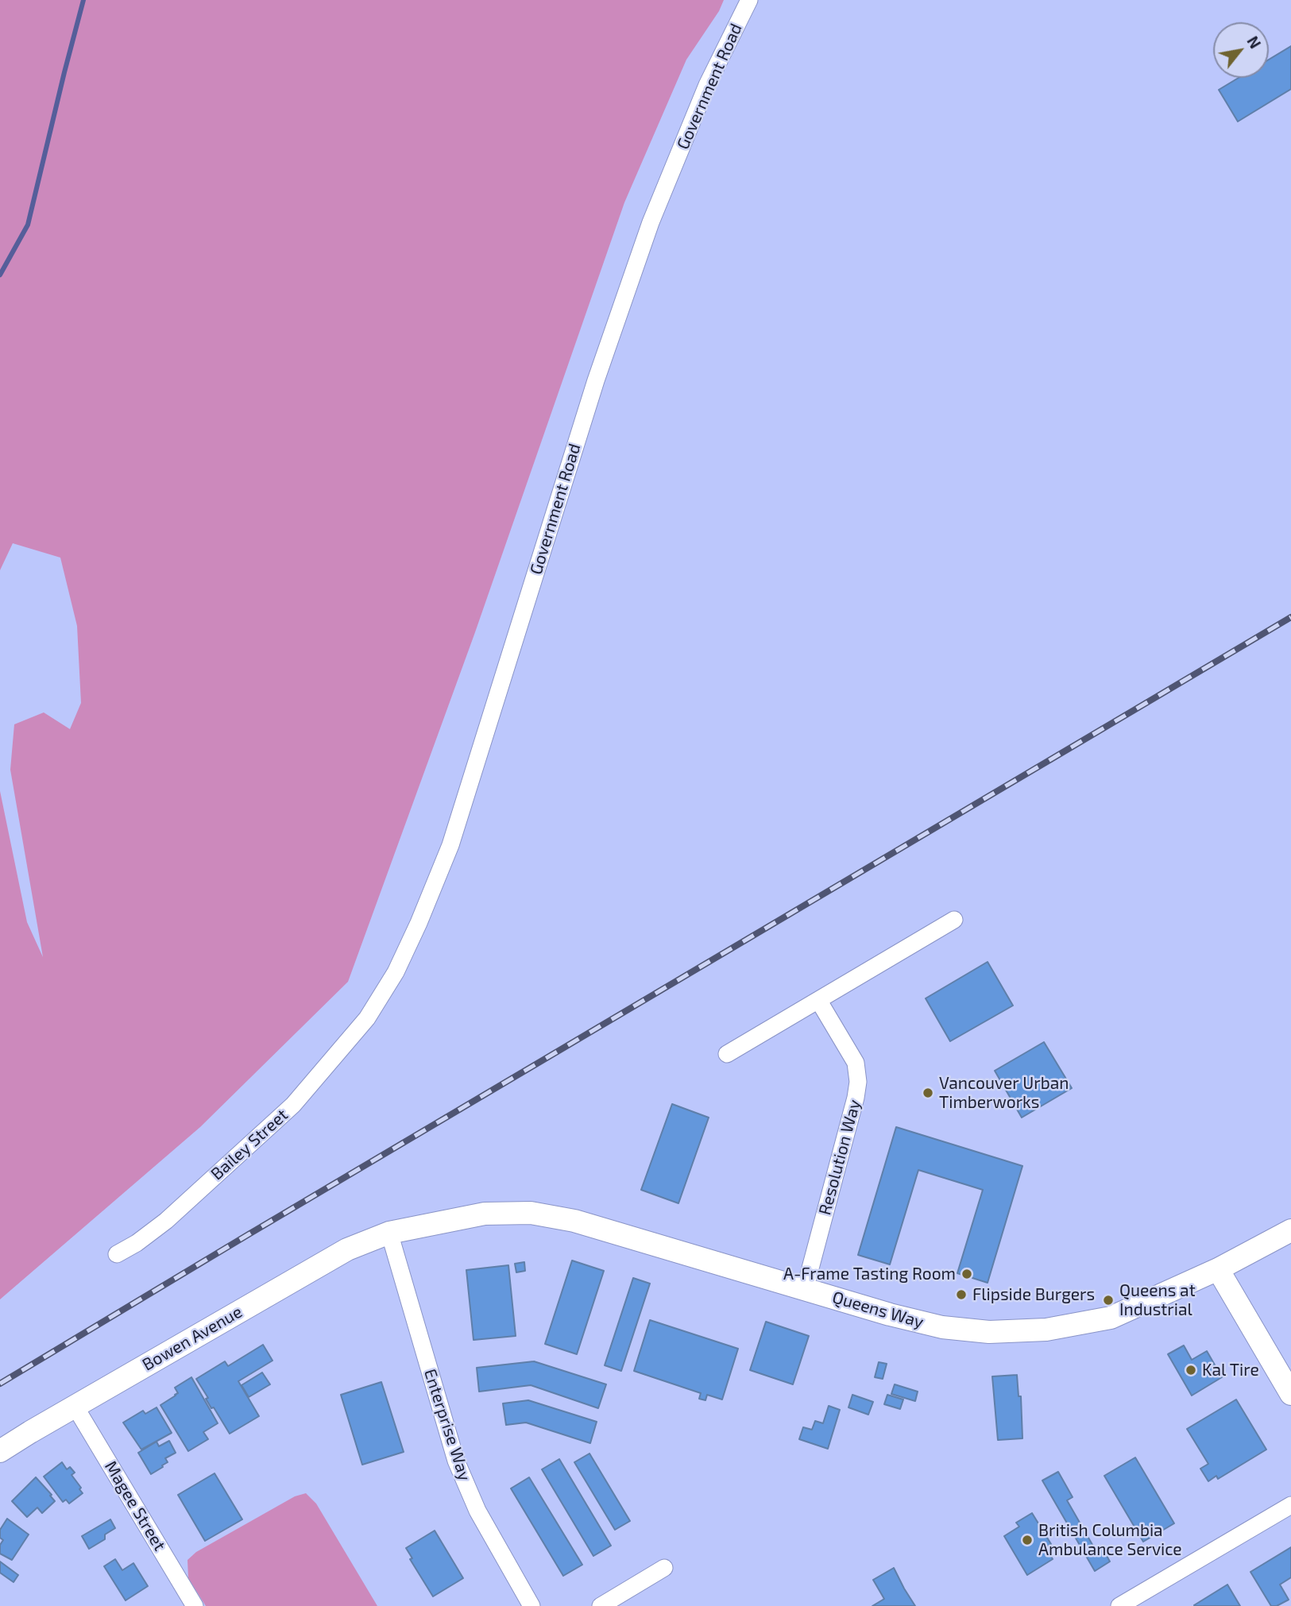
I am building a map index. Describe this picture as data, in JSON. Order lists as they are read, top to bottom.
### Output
{
  "streets": {
    "street": [
      "Government Road",
      "Bailey Street",
      "Resolution Way",
      "Queens Way",
      "Bowen Avenue",
      "Enterprise Way",
      "Magee Street"
    ]
  },
  "crossings": [
    ["Government Road", "Bailey Street"],
    ["Resolution Way", "Queens Way"],
    ["Queens Way", "Bowen Avenue"],
    ["Queens Way", "Enterprise Way"],
    ["Bowen Avenue", "Enterprise Way"],
    ["Bowen Avenue", "Magee Street"]
  ],
  "places": [
    "Vancouver Urban Timberworks",
    "A-Frame Tasting Room",
    "Flipside Burgers",
    "Queens at Industrial",
    "Kal Tire",
    "British Columbia Ambulance Service"
  ],
  "north": "top right"
}
